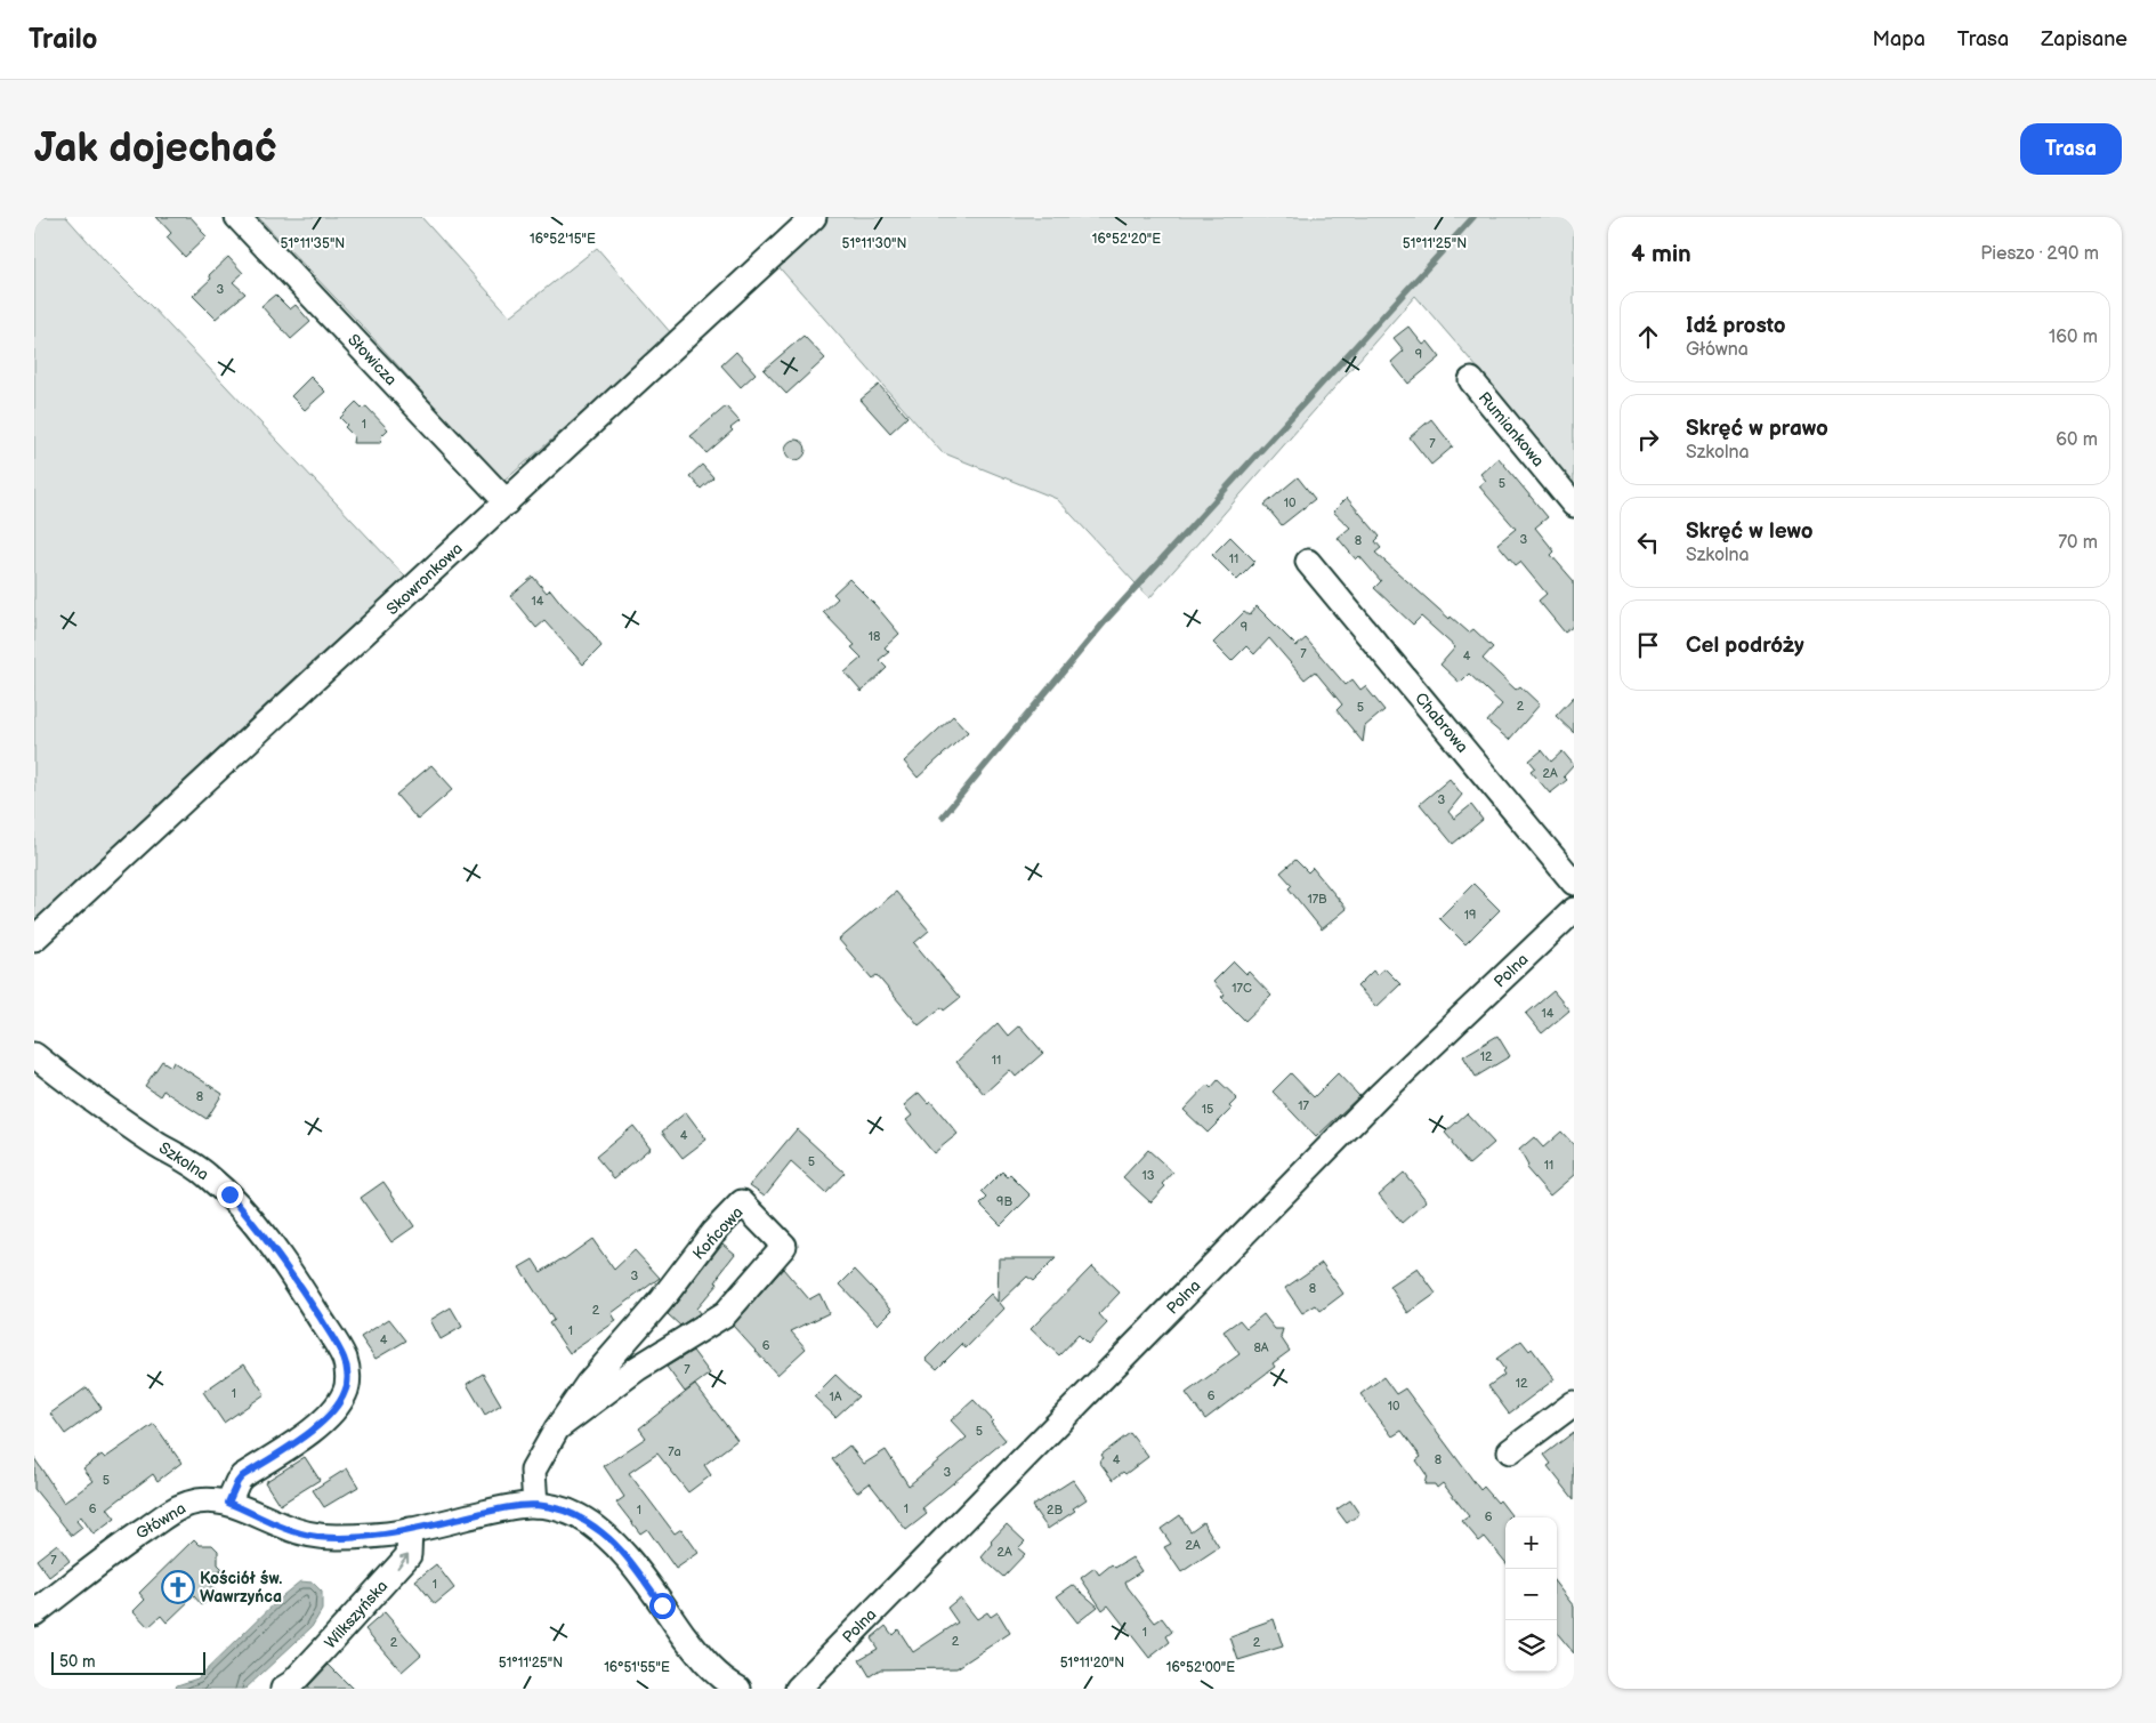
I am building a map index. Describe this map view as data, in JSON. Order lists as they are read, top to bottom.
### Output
{
  "streets": {
    "street": [
      "Słowicza",
      "Rumiankowa",
      "Skowronkowa",
      "Chabrowa",
      "Polna",
      "Szkolna",
      "Końcowa",
      "Główna",
      "Wilkszyńska"
    ]
  },
  "crossings": [
    ["Słowicza", "Skowronkowa"],
    ["Szkolna", "Główna"],
    ["Końcowa", "Główna"],
    ["Główna", "Wilkszyńska"]
  ],
  "one_way": ["Wilkszyńska"],
  "places": {
    "church": ["Kościół św. Wawrzyńca"]
  },
  "house_numbers": [
    "3",
    "9",
    "1",
    "7",
    "5",
    "10",
    "3",
    "8",
    "11",
    "14",
    "9",
    "18",
    "7",
    "4",
    "2",
    "5",
    "2A",
    "3",
    "17B",
    "19",
    "17C",
    "14",
    "12",
    "11",
    "8",
    "17",
    "15",
    "4",
    "5",
    "11",
    "13",
    "9B",
    "3",
    "8",
    "2",
    "1",
    "4",
    "6",
    "8A",
    "7",
    "12",
    "1",
    "6",
    "1A",
    "10",
    "5",
    "7a",
    "4",
    "8",
    "3",
    "5",
    "6",
    "1",
    "1",
    "2B",
    "6",
    "2A",
    "2A",
    "7",
    "1",
    "1",
    "2",
    "2",
    "2"
  ],
  "scale_bar": "50 m",
  "page": {
    "header": "Trailo",
    "nav": ["Mapa", "Trasa", "Zapisane"],
    "buttons": "Trasa",
    "title": "Jak dojechać",
    "heading": ["4 min", "Pieszo · 290 m"],
    "list": [
      ["Idź prosto", "Główna", "160 m"],
      ["Skręć w prawo", "Szkolna", "60 m"],
      ["Skręć w lewo", "Szkolna", "70 m"],
      "Cel podróży"
    ],
    "map_buttons": ["+", "−"],
    "scale": "50 m"
  },
  "coordinates": [
    "16°52'20\"E",
    "16°52'15\"E",
    "51°11'35\"N",
    "51°11'30\"N",
    "51°11'25\"N",
    "51°11'20\"N",
    "16°51'55\"E",
    "16°52'00\"E"
  ]
}
